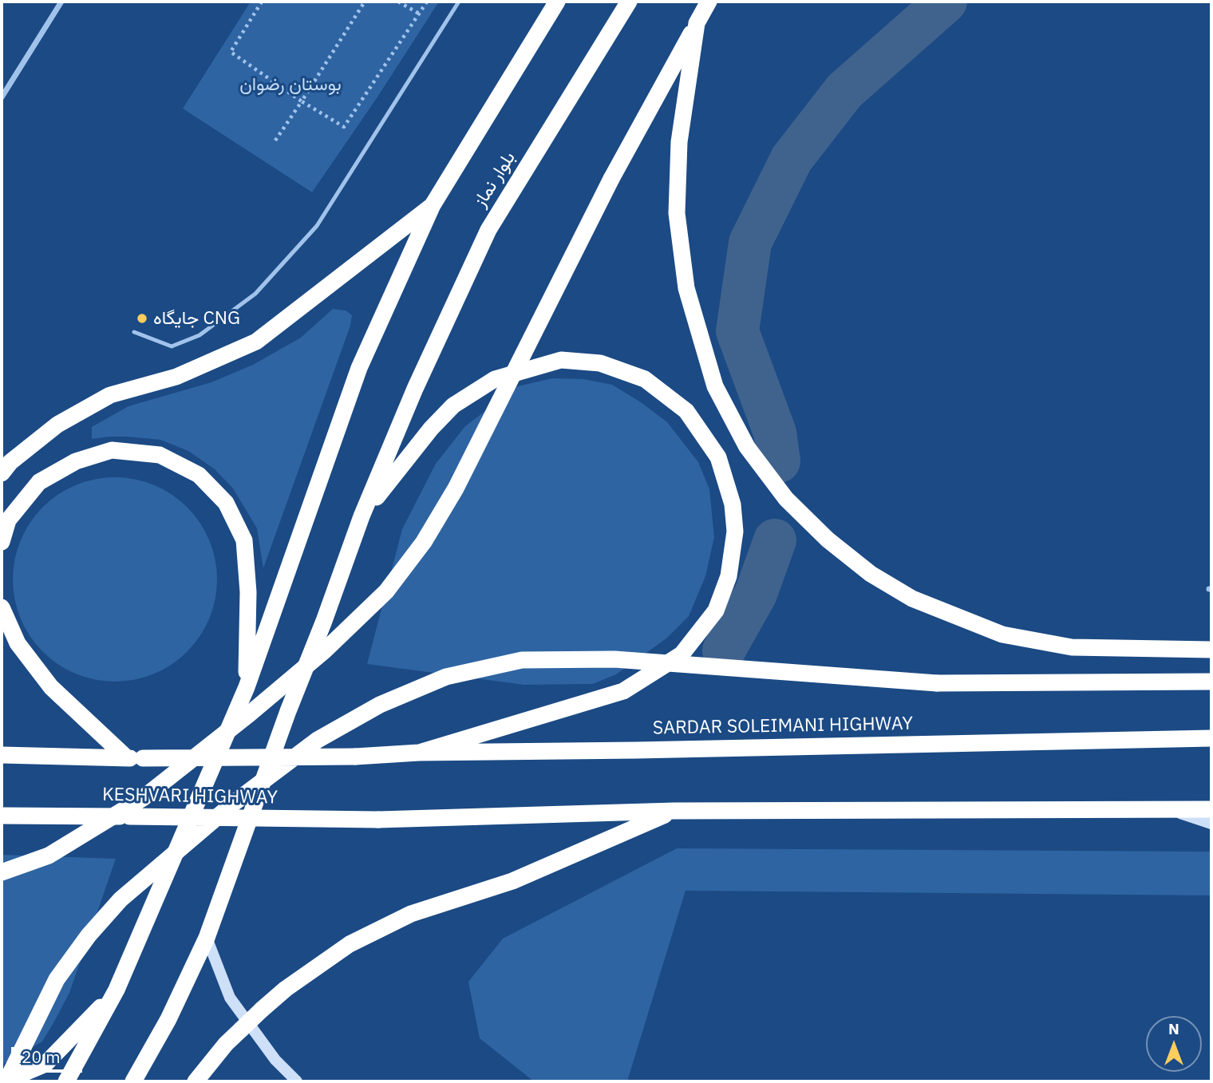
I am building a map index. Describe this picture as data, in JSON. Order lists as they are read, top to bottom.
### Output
{
  "streets": {
    "highway": ["بلوار نماز", "SARDAR SOLEIMANI HIGHWAY", "KESHVARI HIGHWAY"]
  },
  "crossings": [
    ["SARDAR SOLEIMANI HIGHWAY", "KESHVARI HIGHWAY"]
  ],
  "parks": ["بوستان رضوان"],
  "places": ["جایگاه CNG"],
  "scale_bar": "20 m",
  "north": "top"
}
